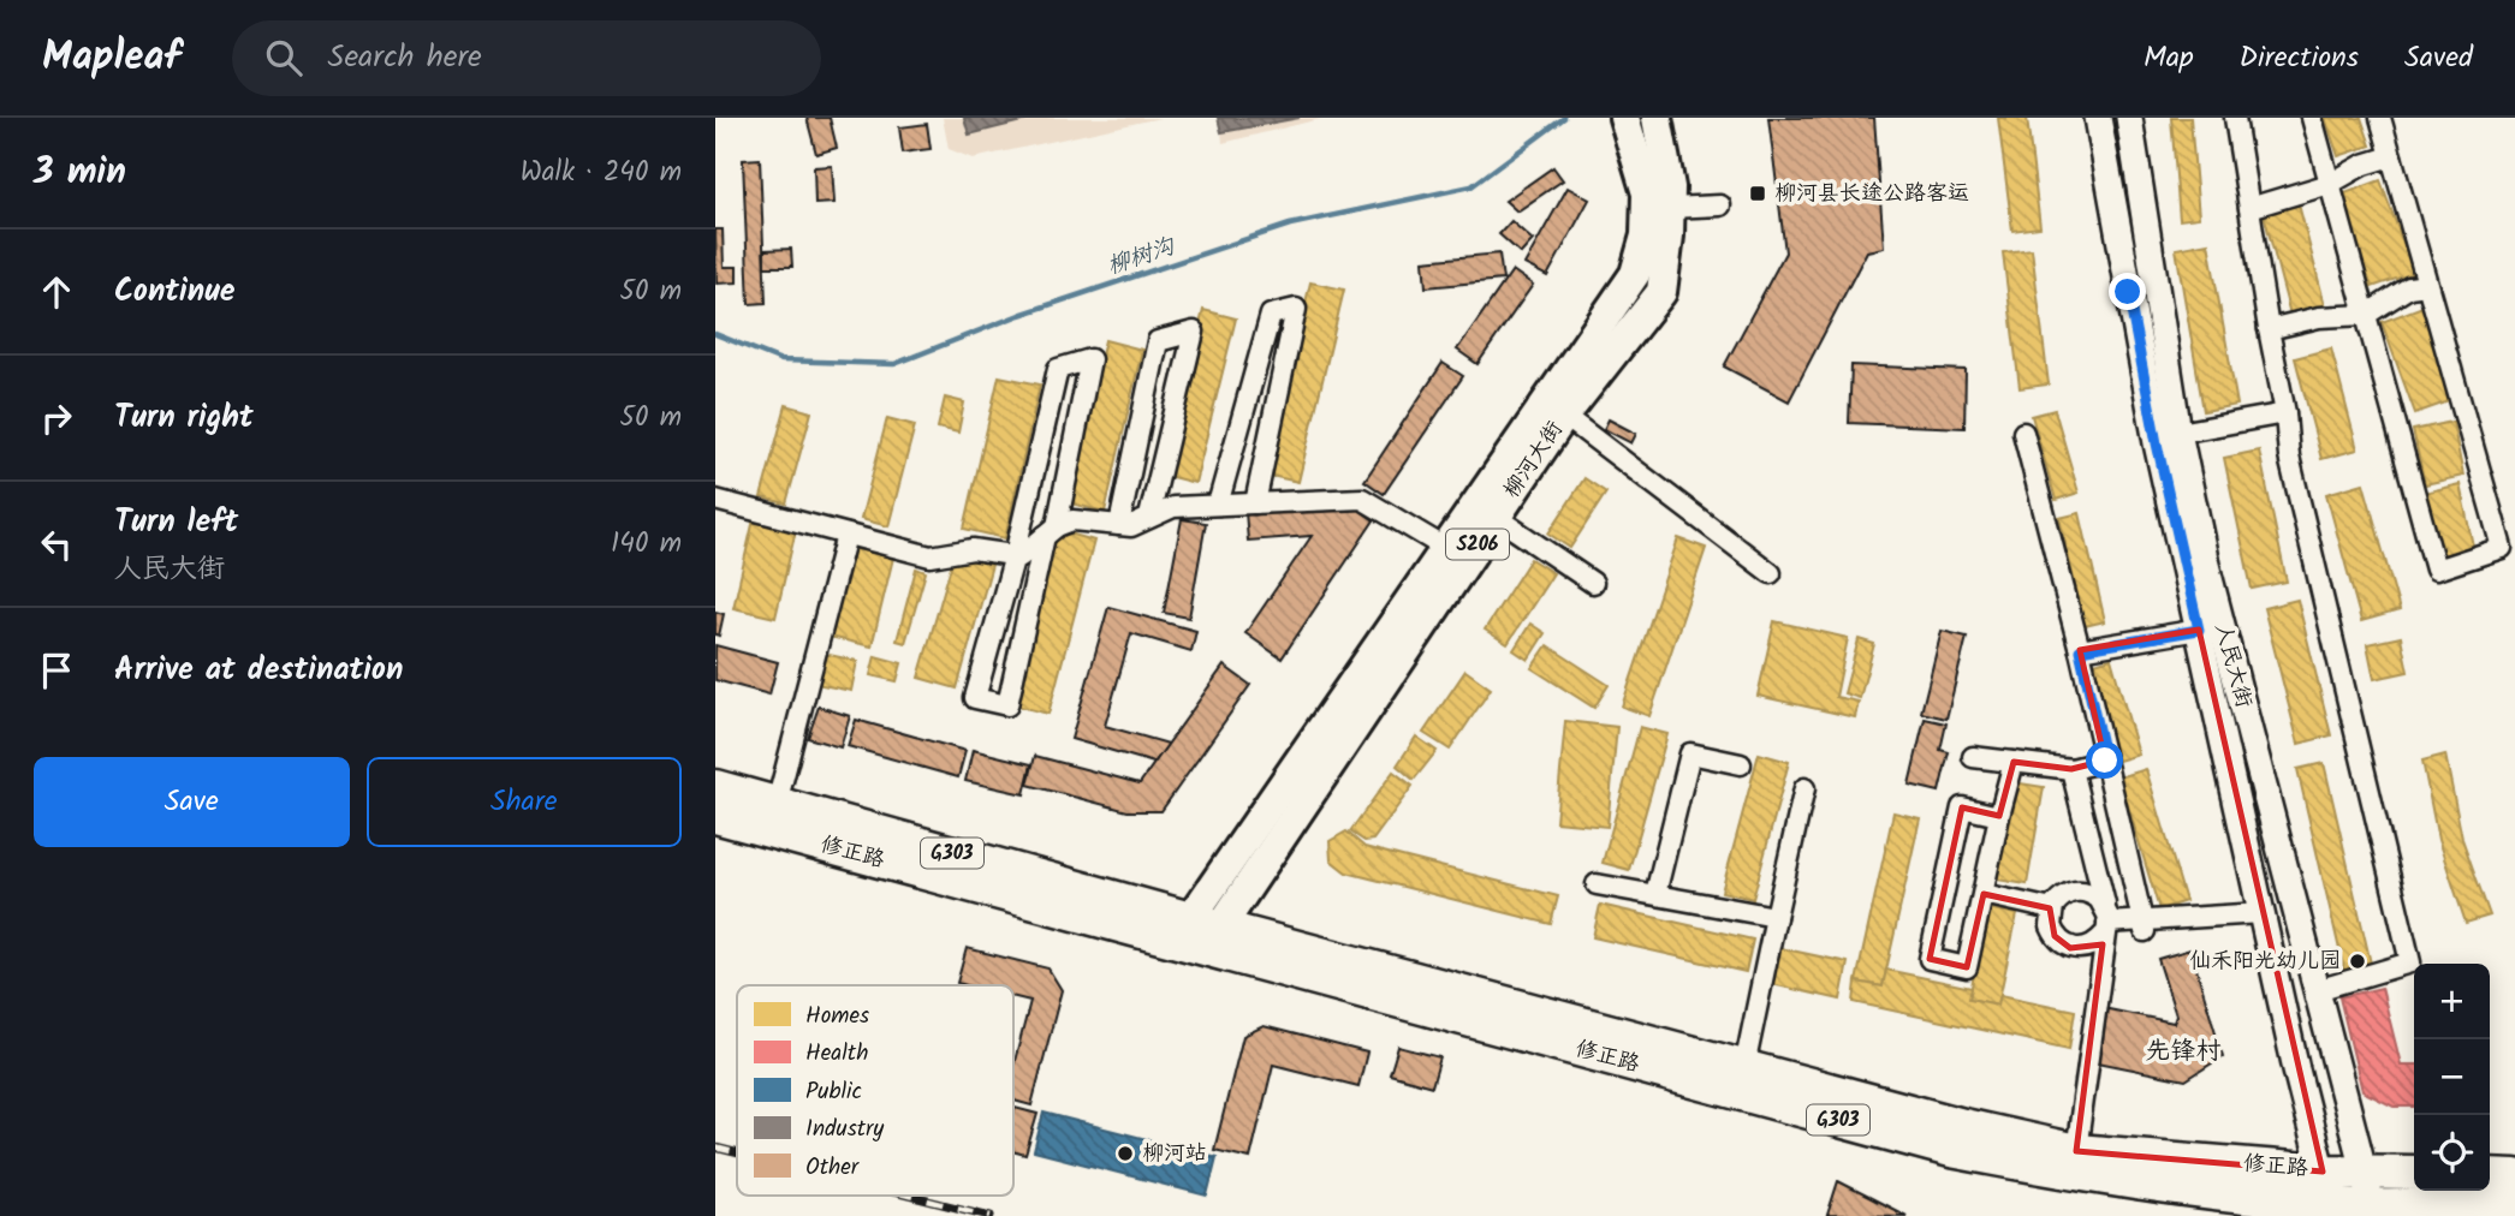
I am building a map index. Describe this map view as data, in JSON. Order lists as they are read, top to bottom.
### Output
{
  "streets": {
    "highway": ["修正路", "G303"],
    "main road": ["柳河大街", "S206"],
    "street": ["人民大街"]
  },
  "crossings": [
    ["柳河大街", "修正路"],
    ["人民大街", "修正路"]
  ],
  "districts": ["先锋村"],
  "water": ["柳树沟"],
  "places": {
    "transit": ["柳河县长途公路客运"],
    "other": ["仙禾阳光幼儿园", "柳河站"]
  },
  "legend": [
    "Homes",
    "Health",
    "Public",
    "Industry",
    "Other"
  ],
  "page": {
    "header": "Mapleaf",
    "search": "Search here",
    "nav": ["Map", "Directions", "Saved"],
    "heading": ["3 min", "Walk · 240 m"],
    "list": [
      ["Continue", "50 m"],
      ["Turn right", "50 m"],
      ["Turn left", "人民大街", "140 m"],
      "Arrive at destination"
    ],
    "buttons": ["Save", "Share"],
    "map_buttons": ["+", "−"]
  }
}
